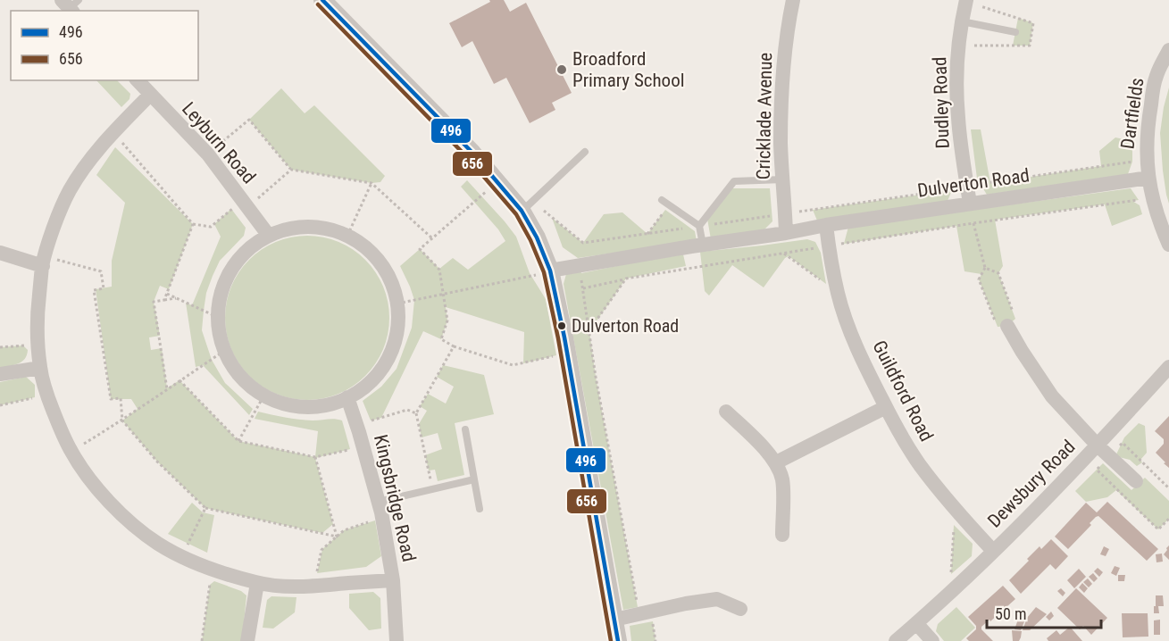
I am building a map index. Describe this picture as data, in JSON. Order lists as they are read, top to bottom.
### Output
{
  "streets": {
    "street": [
      "Dudley Road",
      "Dartfields",
      "Cricklade Avenue",
      "Leyburn Road",
      "Dulverton Road",
      "Guildford Road",
      "Dewsbury Road",
      "Kingsbridge Road"
    ]
  },
  "crossings": [
    ["Dudley Road", "Dulverton Road"],
    ["Dartfields", "Dulverton Road"],
    ["Cricklade Avenue", "Dulverton Road"],
    ["Leyburn Road", "Kingsbridge Road"],
    ["Dulverton Road", "Guildford Road"],
    ["Guildford Road", "Dewsbury Road"]
  ],
  "places": ["Broadford Primary School", "Dulverton Road"],
  "lines": ["transit line 496", "transit line 656"],
  "legend": ["496", "656"],
  "scale_bar": "50 m"
}
